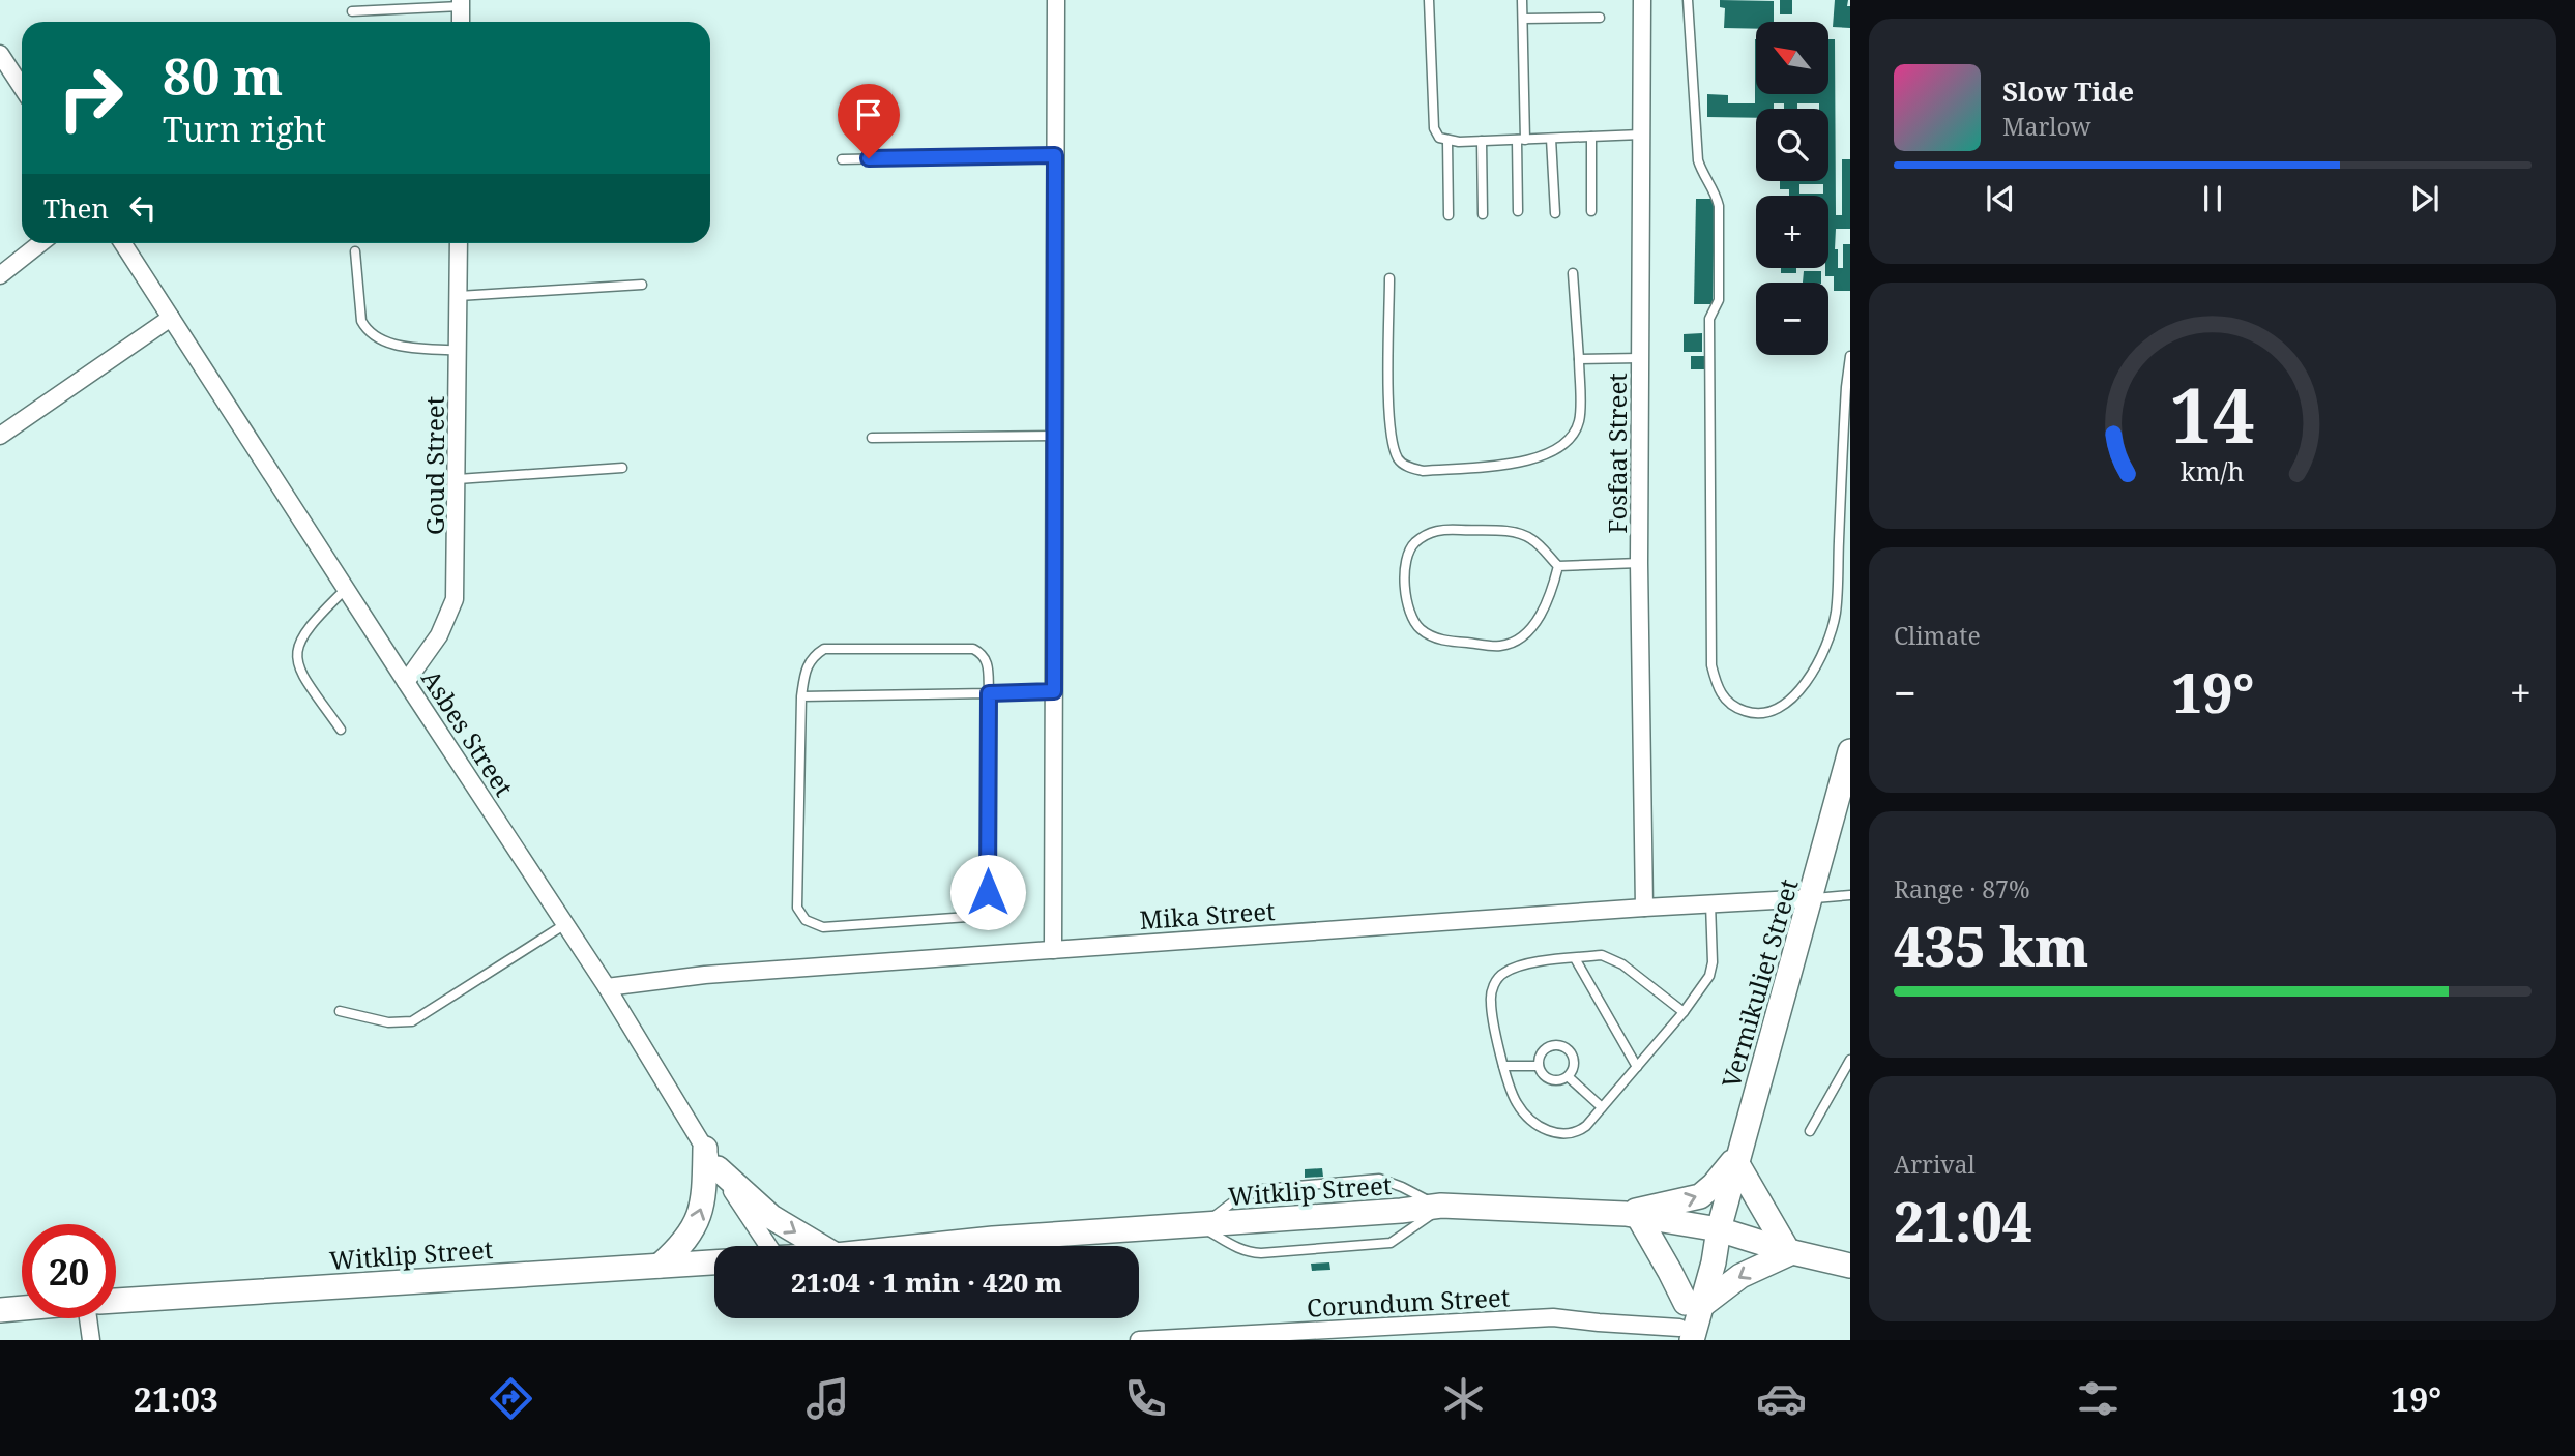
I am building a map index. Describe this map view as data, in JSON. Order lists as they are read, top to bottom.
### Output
{
  "streets": {
    "main road": ["Vermikuliet Street", "Witklip Street"],
    "street": [
      "Fosfaat Street",
      "Goud Street",
      "Asbes Street",
      "Mika Street",
      "Corundum Street"
    ]
  },
  "crossings": [
    ["Fosfaat Street", "Mika Street"],
    ["Goud Street", "Asbes Street"],
    ["Asbes Street", "Mika Street"],
    ["Mika Street", "Vermikuliet Street"],
    ["Vermikuliet Street", "Witklip Street"],
    ["Vermikuliet Street", "Corundum Street"]
  ],
  "north": "top left",
  "page": {
    "map_buttons": ["+", "−"],
    "turn": ["80 m", "Turn right"],
    "song": ["Slow Tide", "Marlow"],
    "then": "Then",
    "tile": [
      "Climate",
      ["Range · 87%", "435 km"],
      ["Arrival", "21:04"]
    ],
    "heat": ["−", "19°", "+"],
    "limit": "20",
    "trip": "21:04 · 1 min · 420 m",
    "tabs": ["21:03", "19°"],
    "gauge": ["14", "km/h"]
  }
}
